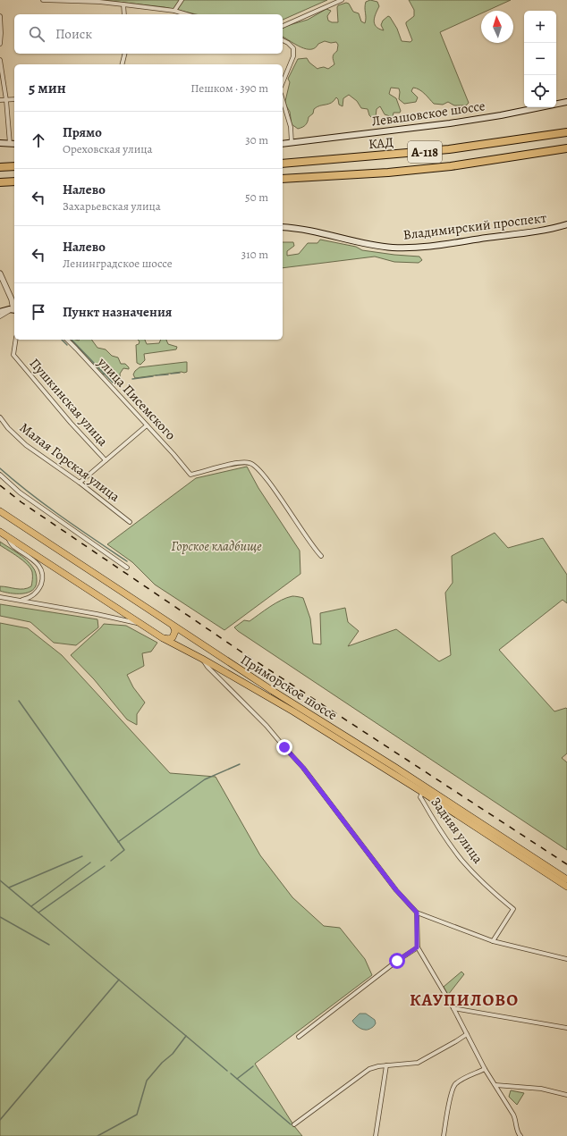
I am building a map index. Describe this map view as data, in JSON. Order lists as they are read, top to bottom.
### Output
{
  "streets": {
    "highway": ["КАД", "А-118"],
    "main road": ["Левашовское шоссе", "Владимирский проспект", "Приморское шоссе"],
    "street": [
      "улица Писемского",
      "Пушкинская улица",
      "Малая Горская улица",
      "Задняя улица"
    ]
  },
  "crossings": [
    ["Приморское шоссе", "Задняя улица"]
  ],
  "districts": ["КАУПИЛОВО"],
  "parks": ["Горское кладбище"],
  "north": "top",
  "page": {
    "map_buttons": ["+", "−"],
    "search": "Поиск",
    "heading": ["5 мин", "Пешком · 390 m"],
    "list": [
      ["Прямо", "Ореховская улица", "30 m"],
      ["Налево", "Захарьевская улица", "50 m"],
      ["Налево", "Ленинградское шоссе", "310 m"],
      "Пункт назначения"
    ]
  }
}
